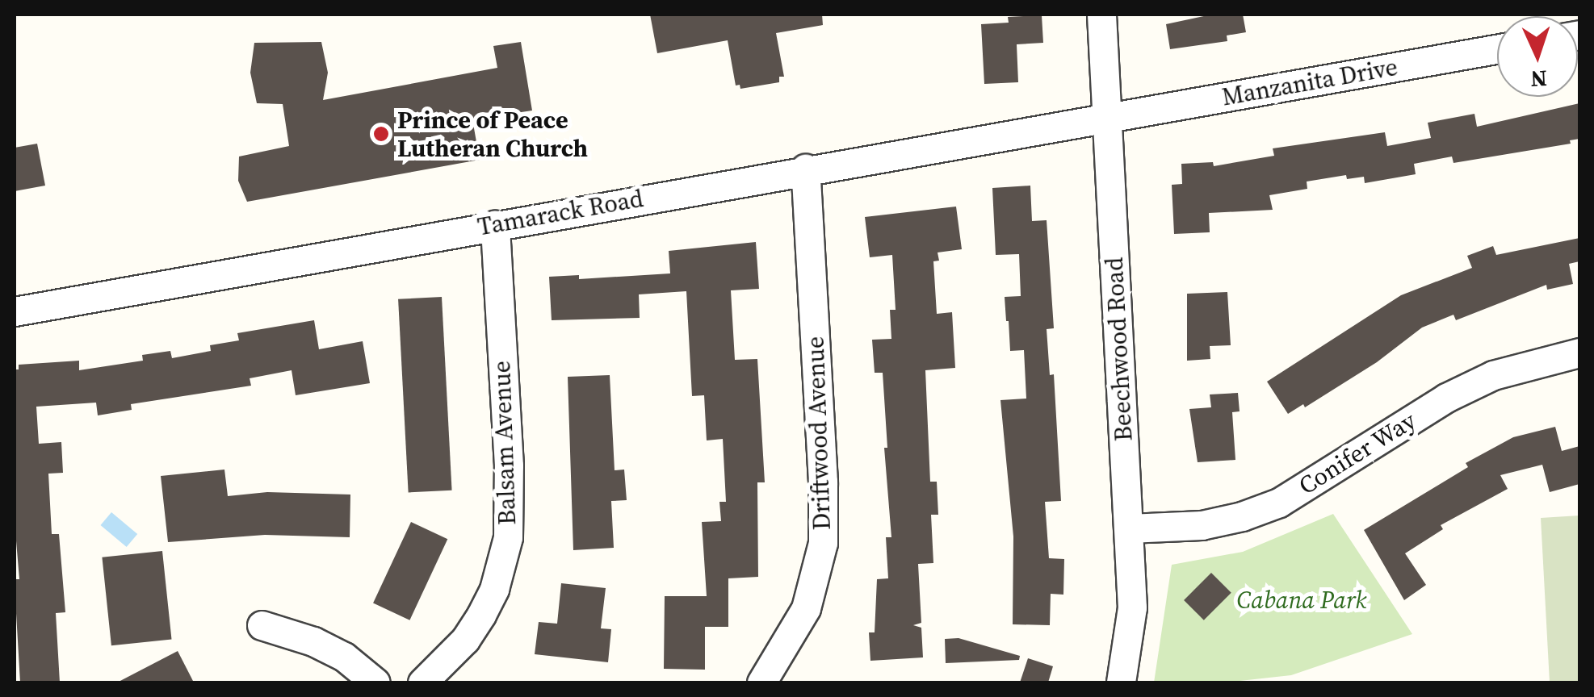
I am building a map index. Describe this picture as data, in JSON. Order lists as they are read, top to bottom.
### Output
{
  "streets": {
    "street": [
      "Manzanita Drive",
      "Tamarack Road",
      "Beechwood Road",
      "Driftwood Avenue",
      "Balsam Avenue",
      "Conifer Way"
    ]
  },
  "crossings": [
    ["Manzanita Drive", "Tamarack Road"],
    ["Manzanita Drive", "Beechwood Road"],
    ["Tamarack Road", "Beechwood Road"],
    ["Tamarack Road", "Driftwood Avenue"],
    ["Tamarack Road", "Balsam Avenue"],
    ["Beechwood Road", "Conifer Way"]
  ],
  "parks": ["Cabana Park"],
  "places": ["Prince of Peace Lutheran Church"],
  "north": "bottom"
}
